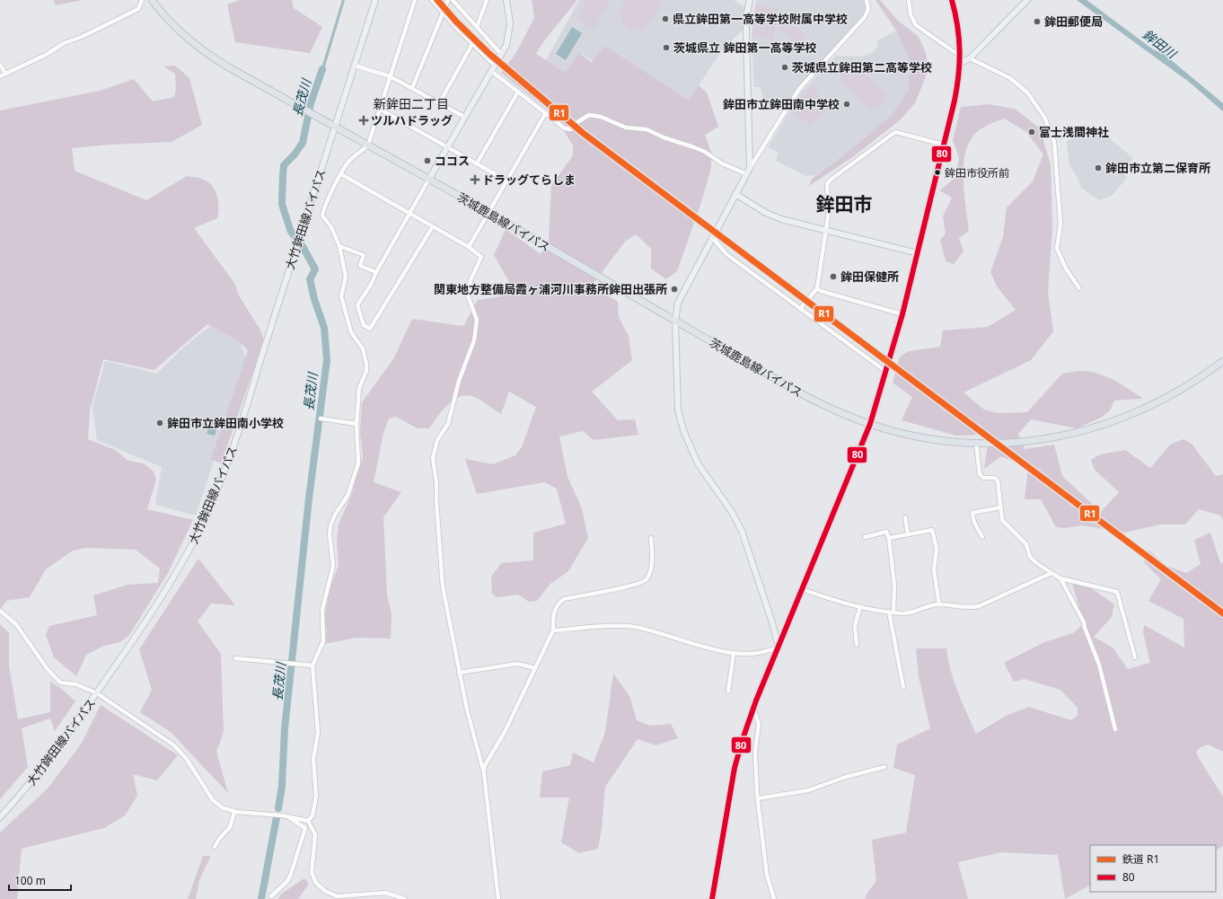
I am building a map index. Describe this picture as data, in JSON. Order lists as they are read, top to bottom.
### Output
{
  "streets": {
    "main road": ["茨城鹿島線バイパス"],
    "street": ["大竹鉾田線バイパス"]
  },
  "crossings": [
    ["大竹鉾田線バイパス", "茨城鹿島線バイパス"]
  ],
  "districts": ["新鉾田二丁目", "鉾田市"],
  "water": ["鉾田川", "長茂川"],
  "places": {
    "other": [
      "県立鉾田第一高等学校附属中学校",
      "鉾田郵便局",
      "茨城県立 鉾田第一高等学校",
      "茨城県立鉾田第二高等学校",
      "鉾田市立鉾田南中学校",
      "富士浅間神社",
      "ココス",
      "鉾田市立第二保育所",
      "鉾田市役所前",
      "鉾田保健所",
      "関東地方整備局霞ヶ浦河川事務所鉾田出張所",
      "鉾田市立鉾田南小学校"
    ],
    "health": ["ツルハドラッグ", "ドラッグてらしま"]
  },
  "lines": ["rail line R1", "transit line 80"],
  "legend": ["鉄道 R1", "80"],
  "scale_bar": "100 m"
}
